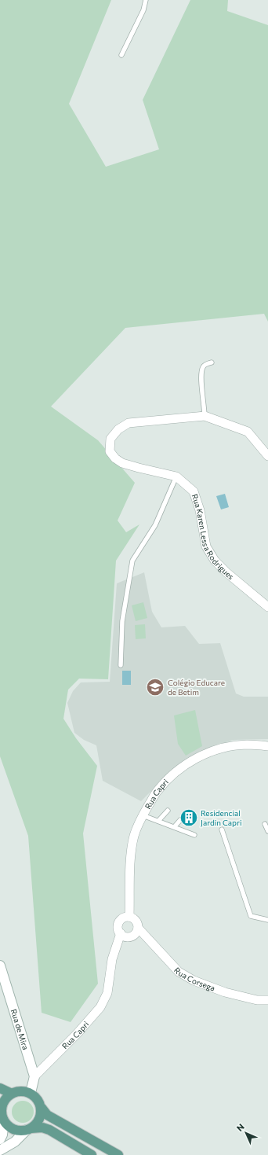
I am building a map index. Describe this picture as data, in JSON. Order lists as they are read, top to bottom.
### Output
{
  "streets": {
    "street": [
      "Rua Karen Lessa Rodrigues",
      "Rua Capri",
      "Rua Corsega",
      "Rua de Mira"
    ]
  },
  "crossings": [
    ["Rua Capri", "Rua Corsega"],
    ["Rua Capri", "Rua de Mira"]
  ],
  "places": {
    "school or university": ["Colégio Educare de Betim"],
    "building": ["Residencial Jardin Capri"]
  },
  "north": "top left"
}
